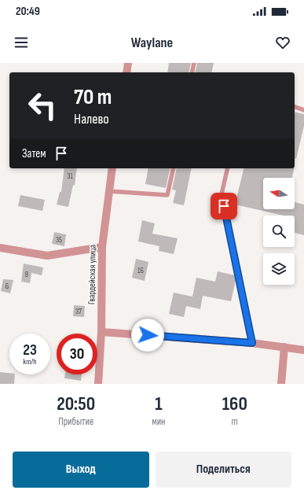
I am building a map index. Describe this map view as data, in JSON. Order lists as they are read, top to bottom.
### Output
{
  "streets": {
    "street": ["Гвардейская улица"]
  },
  "house_numbers": [
    "31",
    "35",
    "16",
    "8",
    "6",
    "37"
  ],
  "north": "left",
  "page": {
    "status": "20:49",
    "header": "Waylane",
    "turn": ["70 m", "Налево"],
    "then": "Затем",
    "speed": "23 km/h",
    "limit": "30",
    "eta": [
      "20:50",
      "Прибытие",
      "1",
      "мин",
      "160",
      "m"
    ],
    "buttons": ["Выход", "Поделиться"]
  }
}
